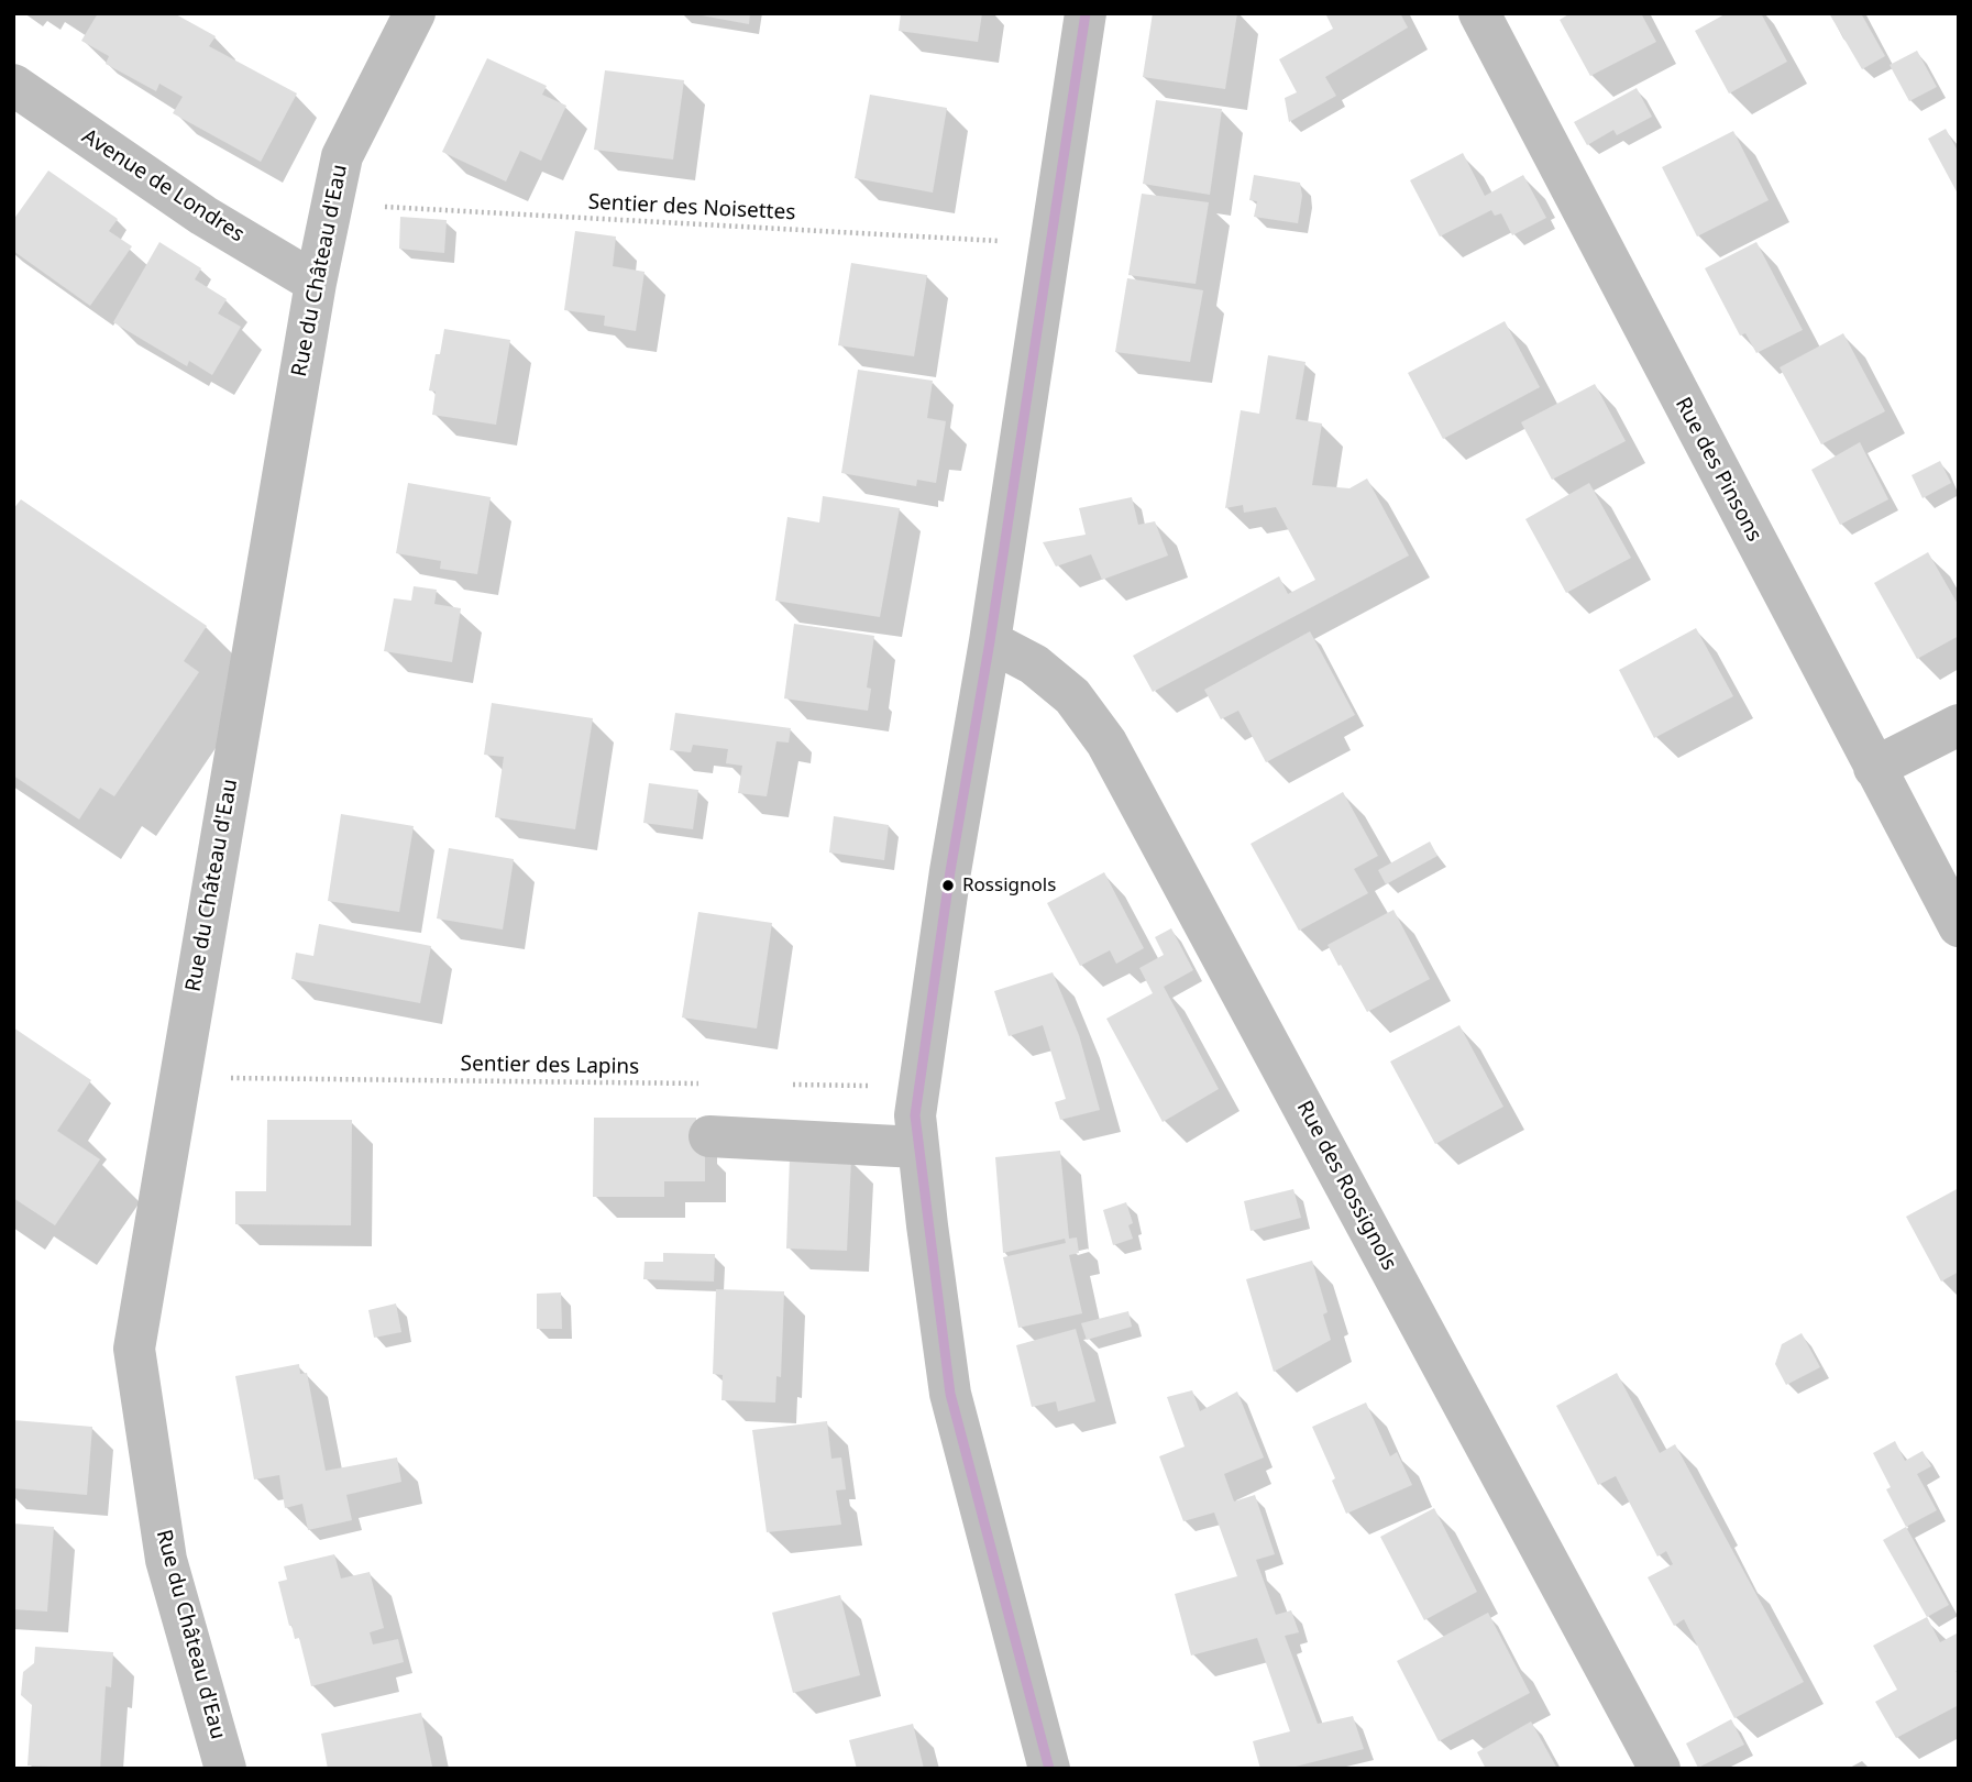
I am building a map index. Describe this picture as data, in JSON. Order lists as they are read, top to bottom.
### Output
{
  "streets": {
    "street": [
      "Avenue de Londres",
      "Rue du Château d'Eau",
      "Rue des Pinsons",
      "Rue des Rossignols"
    ],
    "path": ["Sentier des Noisettes", "Sentier des Lapins"]
  },
  "crossings": [
    ["Avenue de Londres", "Rue du Château d'Eau"],
    ["Sentier des Noisettes", "Rue du Château d'Eau"],
    ["Rue du Château d'Eau", "Sentier des Lapins"]
  ],
  "places": ["Rossignols"]
}
